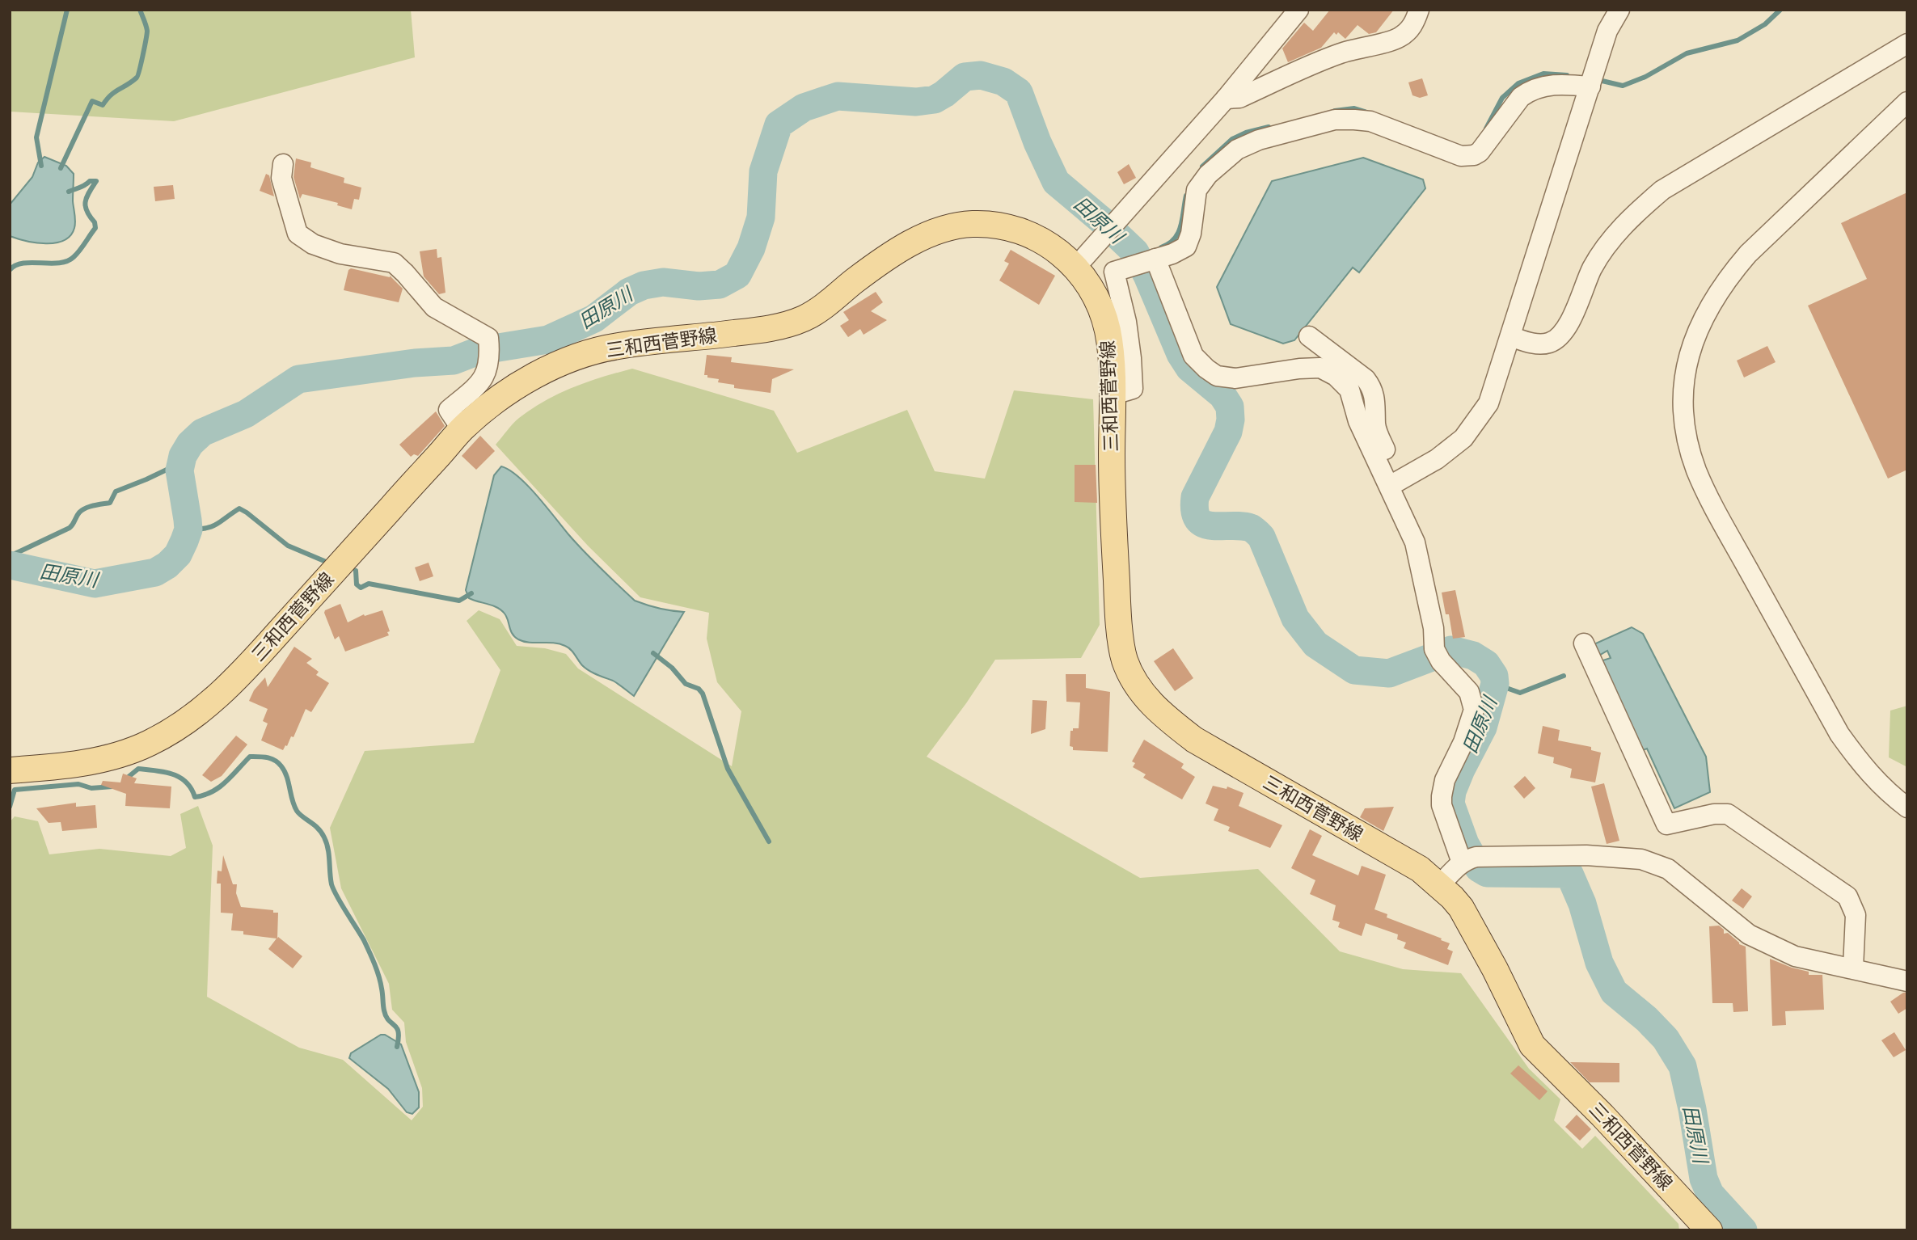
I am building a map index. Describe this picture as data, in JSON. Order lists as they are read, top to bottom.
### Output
{
  "streets": {
    "main road": ["三和西菅野線"]
  },
  "water": ["田原川"]
}
